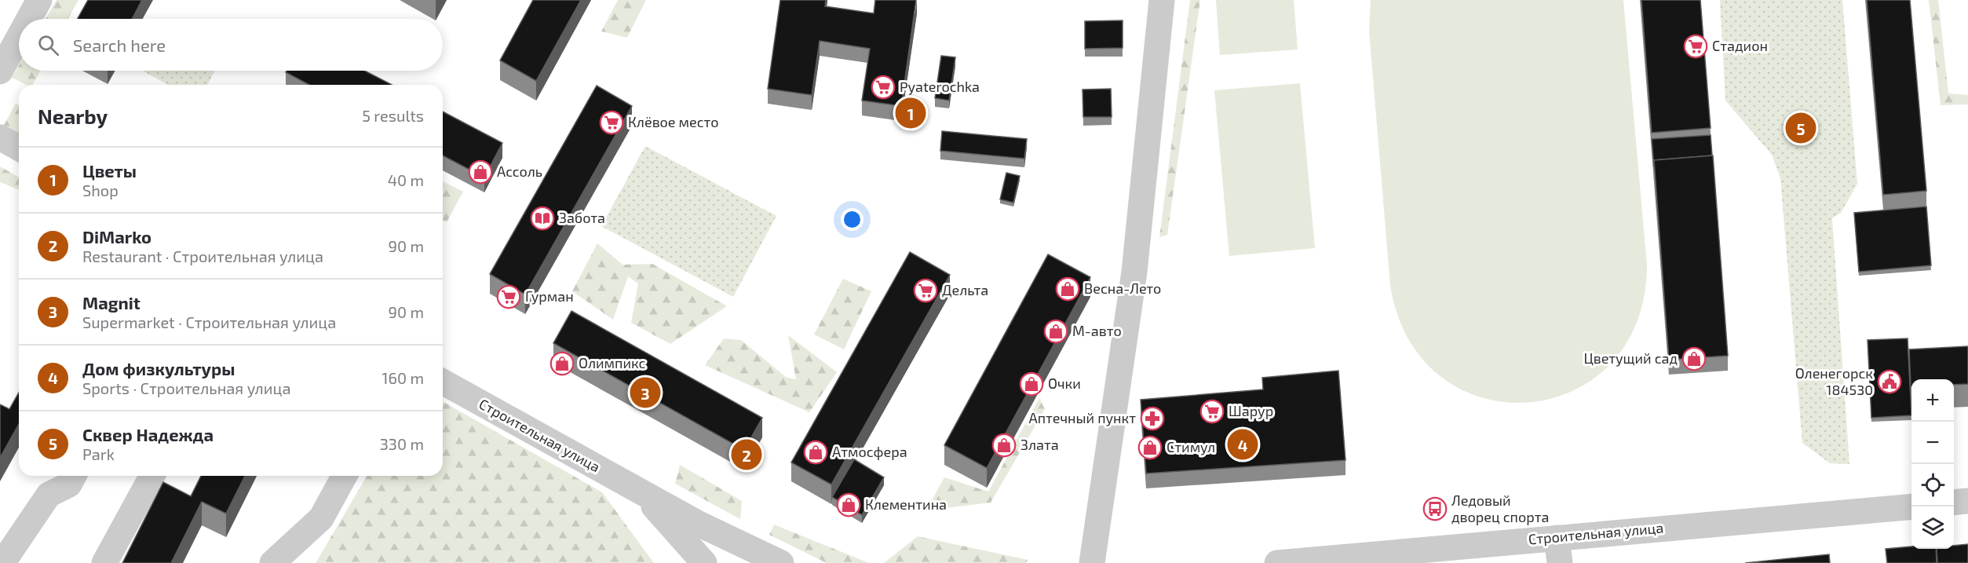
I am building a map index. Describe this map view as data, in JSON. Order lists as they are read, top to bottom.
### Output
{
  "streets": {
    "street": ["Строительная улица"]
  },
  "places": {
    "supermarket": [
      "Стадион",
      "Pyaterochka",
      "Клёвое место",
      "Дельта",
      "Гурман",
      "Шарур"
    ],
    "shop": [
      "Ассоль",
      "Весна-Лето",
      "М-авто",
      "Цветущий сад",
      "Олимпикс",
      "Очки",
      "Злата",
      "Стимул",
      "Атмосфера",
      "Клементина"
    ],
    "library": ["Забота"],
    "public building": ["Оленегорск 184530"],
    "pharmacy": ["Аптечный пункт"],
    "bus stop": ["Ледовый дворец спорта"]
  },
  "page": {
    "search": "Search here",
    "heading": ["Nearby", "5 results"],
    "pins": [
      "1",
      "5",
      "3",
      "4",
      "2"
    ],
    "list": [
      {
        "mark": "1",
        "name": "Цветы",
        "note": "Shop",
        "value": "40 m"
      },
      {
        "mark": "2",
        "name": "DiMarko",
        "note": "Restaurant · Строительная улица",
        "value": "90 m"
      },
      {
        "mark": "3",
        "name": "Magnit",
        "note": "Supermarket · Строительная улица",
        "value": "90 m"
      },
      {
        "mark": "4",
        "name": "Дом физкультуры",
        "note": "Sports · Строительная улица",
        "value": "160 m"
      },
      {
        "mark": "5",
        "name": "Сквер Надежда",
        "note": "Park",
        "value": "330 m"
      }
    ],
    "map_buttons": ["+", "−"]
  }
}
